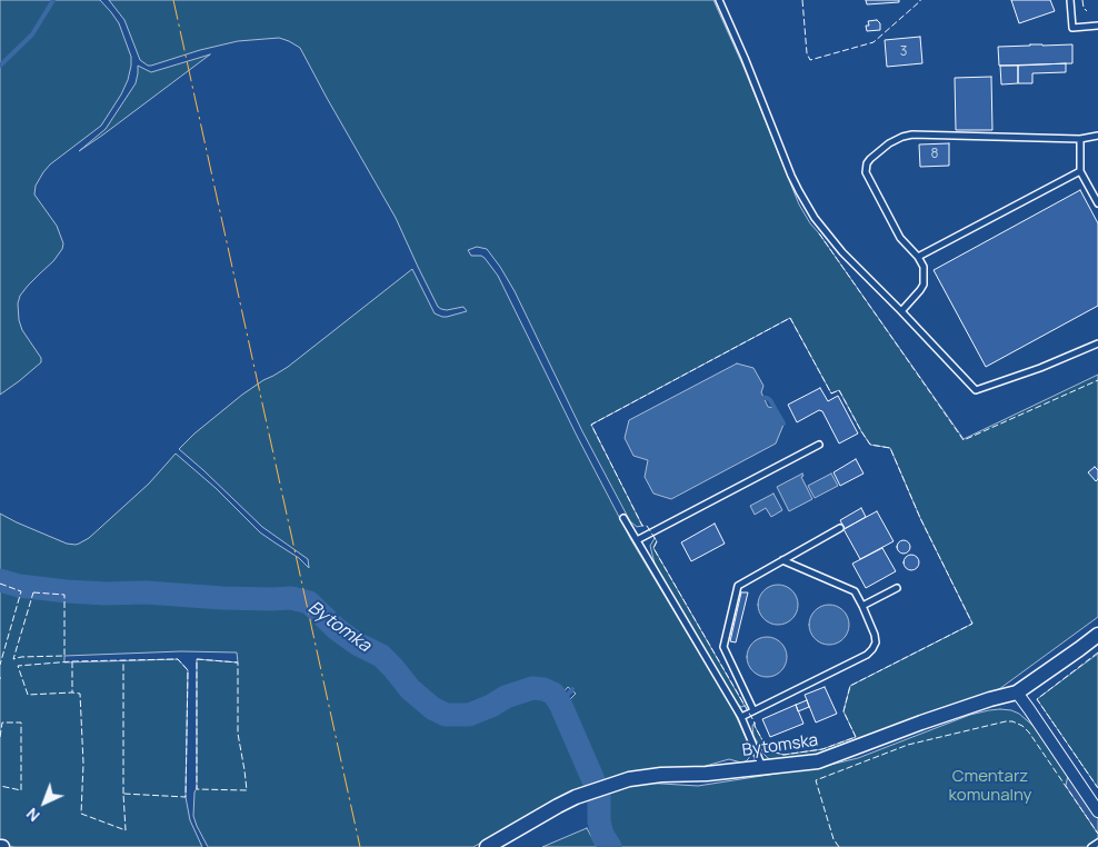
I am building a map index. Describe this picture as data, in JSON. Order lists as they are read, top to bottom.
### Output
{
  "streets": {
    "street": ["Bytomska"]
  },
  "water": ["Bytomka"],
  "parks": ["Cmentarz komunalny"],
  "house_numbers": ["3", "8"],
  "north": "bottom left"
}
